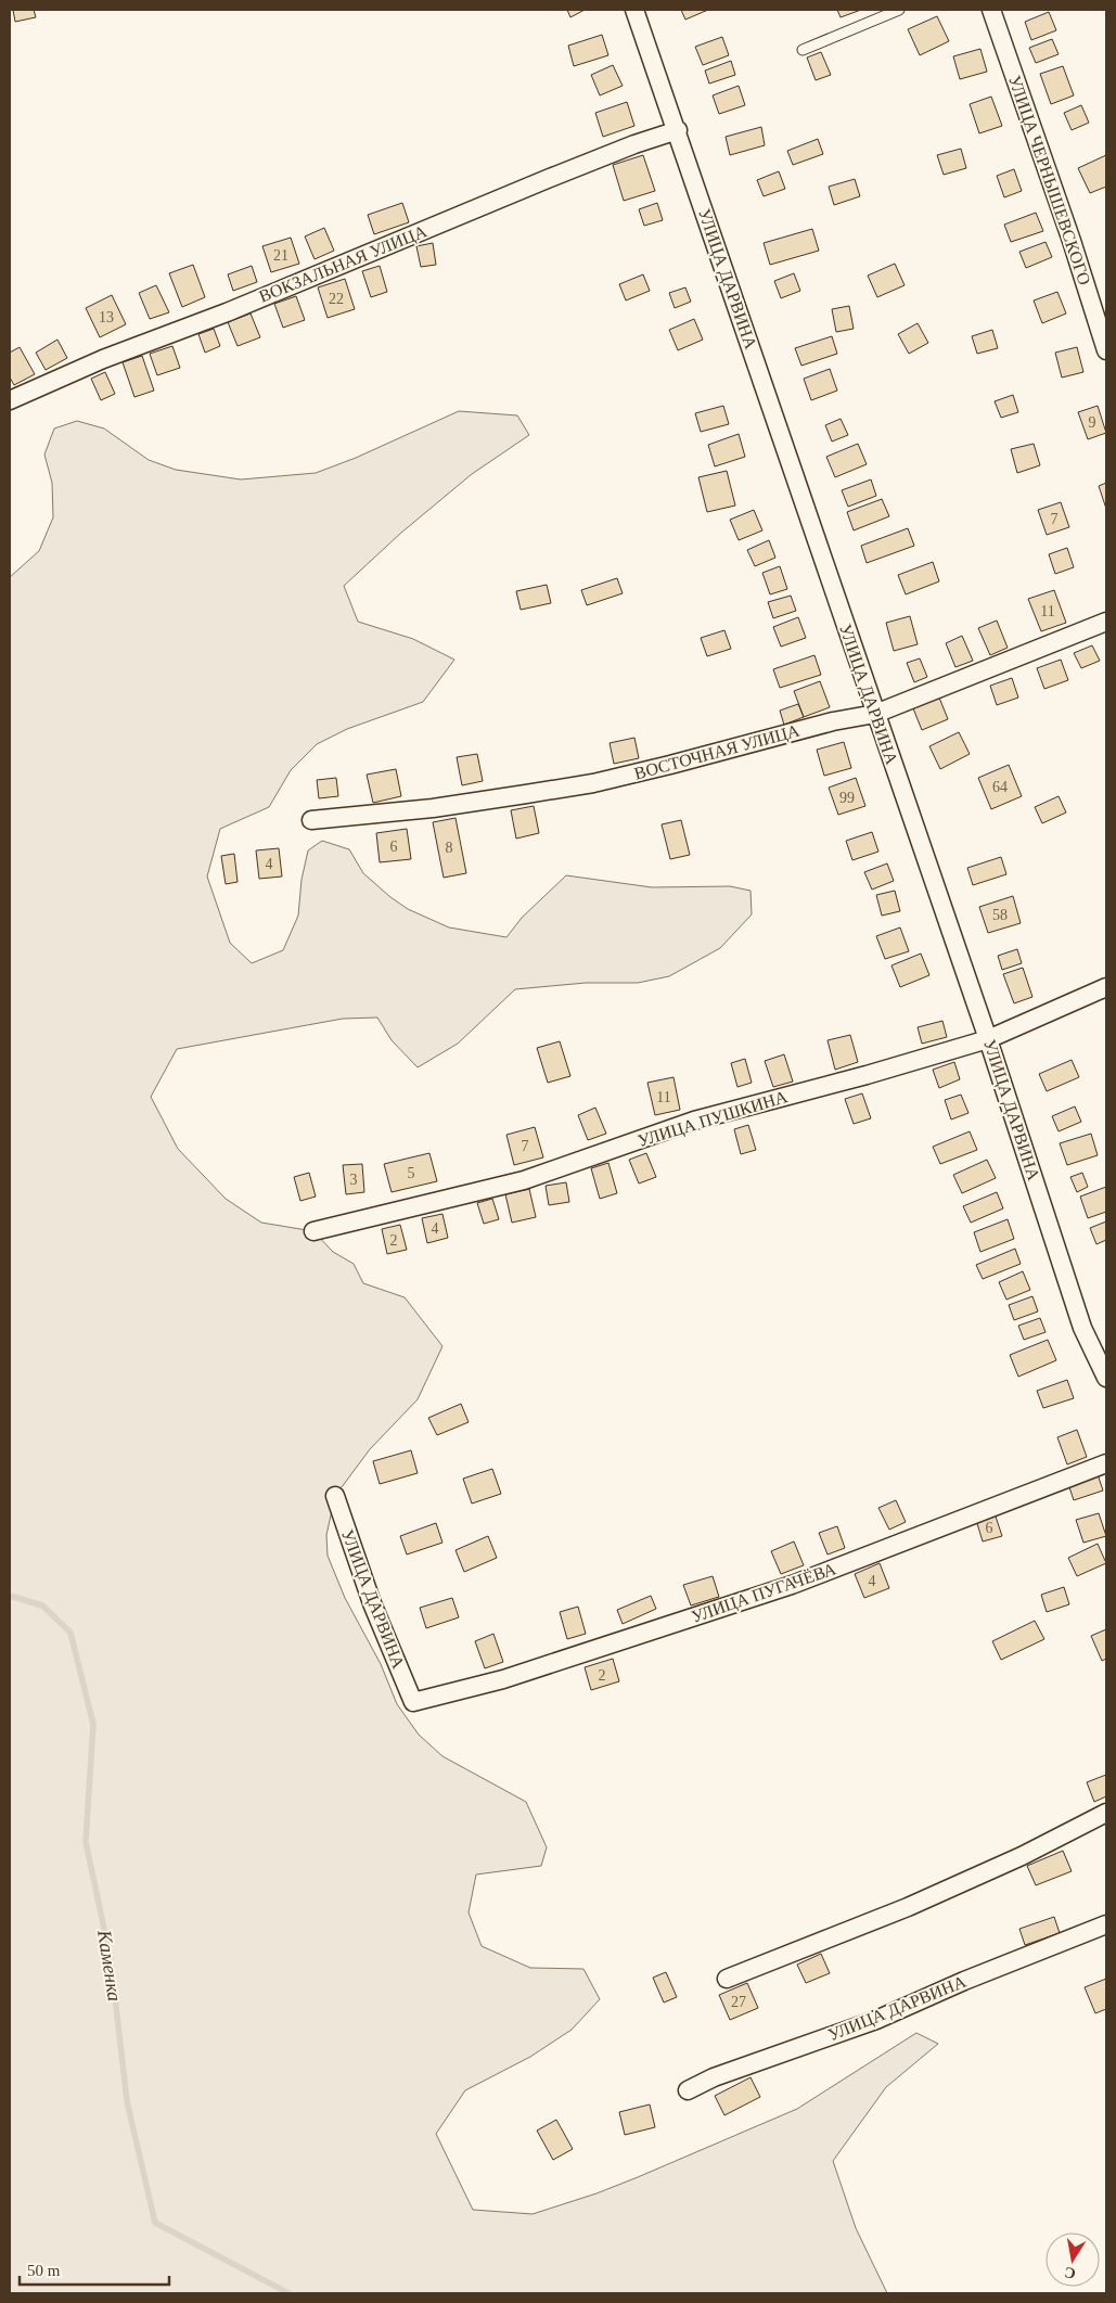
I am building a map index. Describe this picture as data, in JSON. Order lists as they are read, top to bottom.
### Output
{
  "streets": {
    "street": [
      "УЛИЦА ЧЕРНЫШЕВСКОГО",
      "ВОКЗАЛЬНАЯ УЛИЦА",
      "УЛИЦА ДАРВИНА",
      "ВОСТОЧНАЯ УЛИЦА",
      "УЛИЦА ПУШКИНА",
      "УЛИЦА ПУГАЧЁВА"
    ]
  },
  "crossings": [
    ["ВОКЗАЛЬНАЯ УЛИЦА", "УЛИЦА ДАРВИНА"],
    ["УЛИЦА ДАРВИНА", "ВОСТОЧНАЯ УЛИЦА"],
    ["УЛИЦА ДАРВИНА", "УЛИЦА ПУШКИНА"],
    ["УЛИЦА ДАРВИНА", "УЛИЦА ПУГАЧЁВА"]
  ],
  "water": ["Каменка"],
  "house_numbers": [
    "21",
    "22",
    "13",
    "9",
    "7",
    "11",
    "64",
    "99",
    "6",
    "8",
    "4",
    "58",
    "11",
    "7",
    "5",
    "3",
    "4",
    "2",
    "6",
    "4",
    "2",
    "27"
  ],
  "scale_bar": "50 m",
  "north": "bottom"
}
